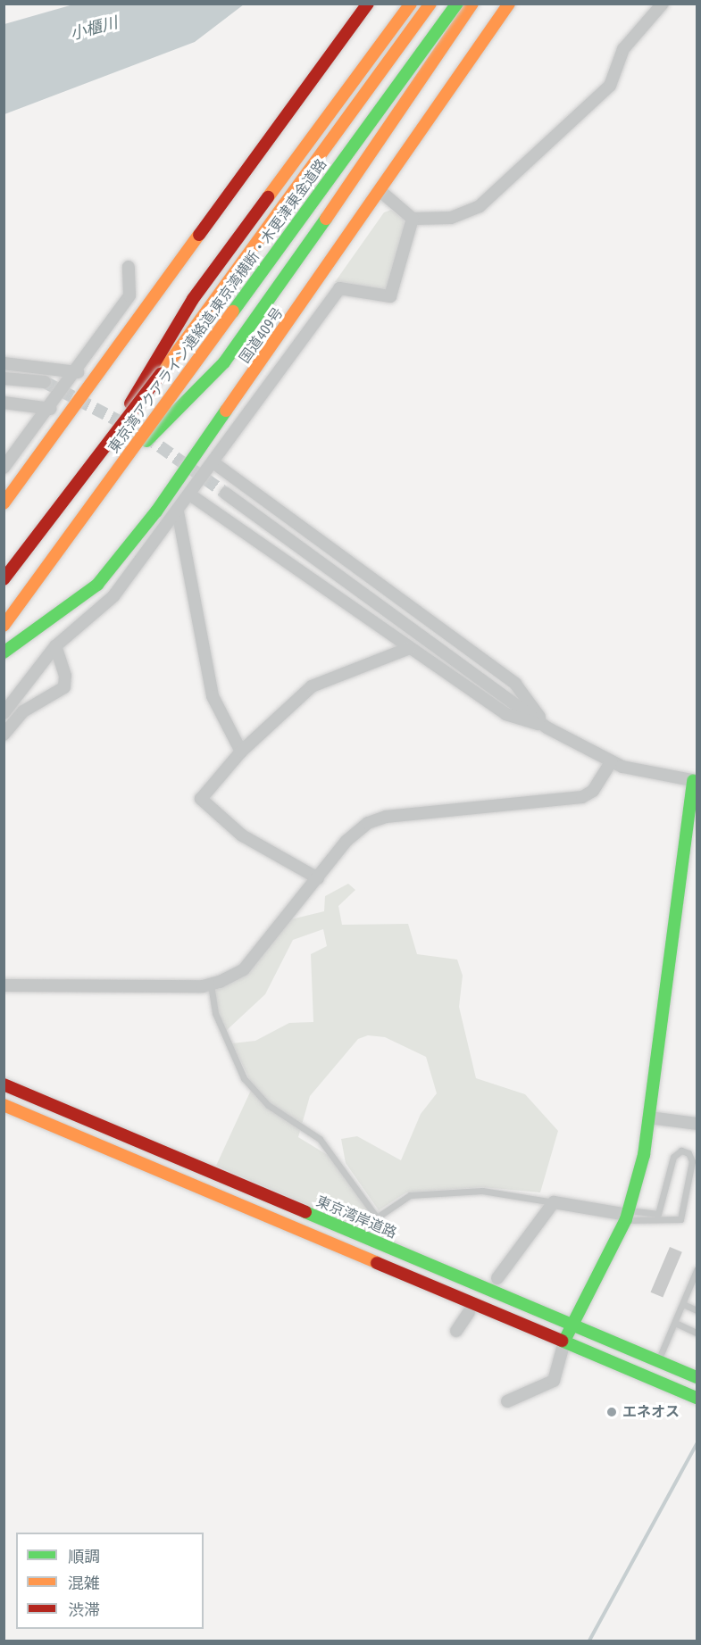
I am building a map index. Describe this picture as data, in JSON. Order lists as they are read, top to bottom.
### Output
{
  "streets": {
    "main road": ["東京湾アクアライン連絡道;東京湾横断・木更津東金道路", "国道409号", "東京湾岸道路"]
  },
  "water": ["小櫃川"],
  "places": ["エネオス"],
  "legend": ["順調", "混雑", "渋滞"]
}
